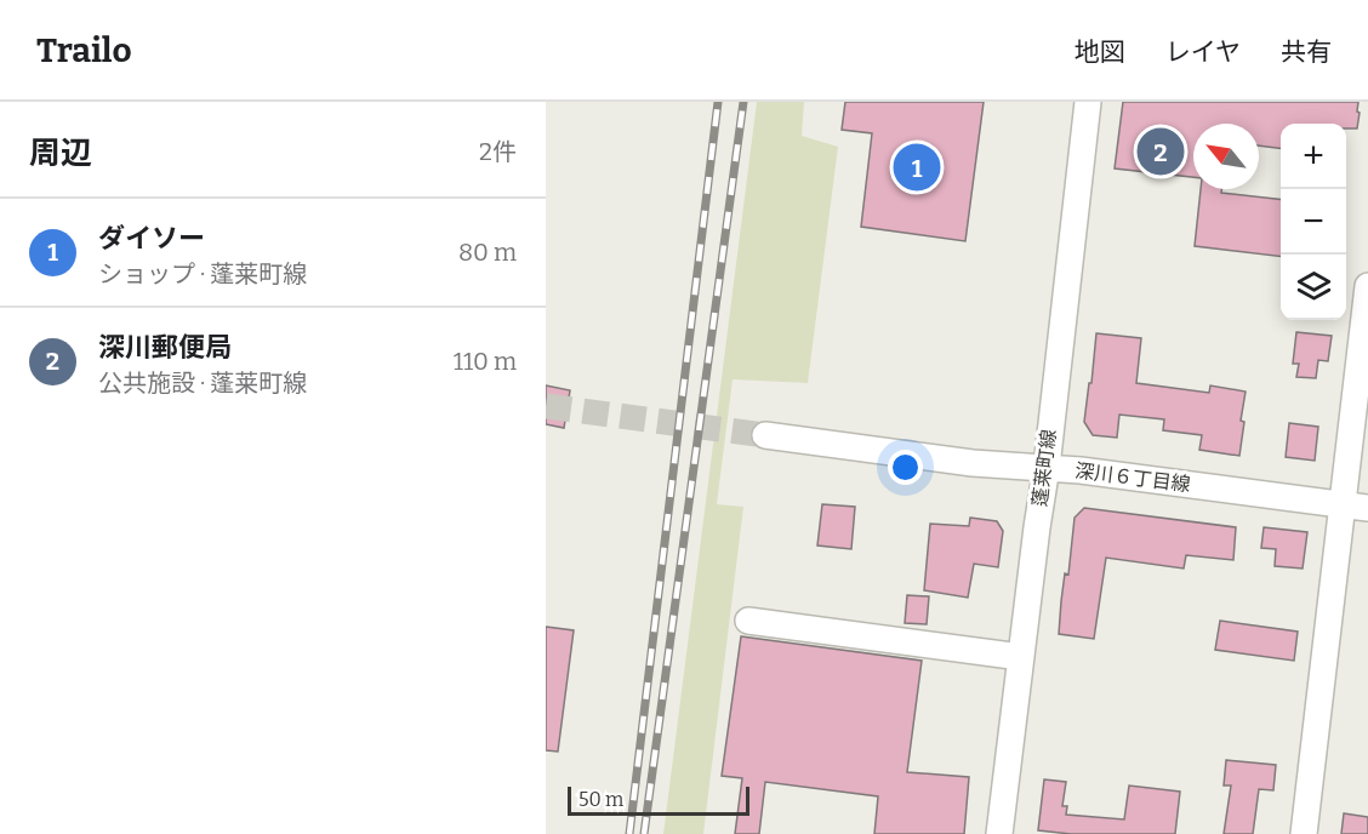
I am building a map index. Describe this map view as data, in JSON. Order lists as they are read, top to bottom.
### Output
{
  "streets": {
    "street": ["蓬莱町線", "深川６丁目線"]
  },
  "crossings": [
    ["蓬莱町線", "深川６丁目線"]
  ],
  "scale_bar": "50 m",
  "north": "top left",
  "page": {
    "header": "Trailo",
    "nav": ["地図", "レイヤ", "共有"],
    "heading": ["周辺", "2件"],
    "map_buttons": ["+", "−"],
    "pins": ["2", "1"],
    "list": [
      {
        "mark": "1",
        "name": "ダイソー",
        "note": "ショップ · 蓬莱町線",
        "value": "80 m"
      },
      {
        "mark": "2",
        "name": "深川郵便局",
        "note": "公共施設 · 蓬莱町線",
        "value": "110 m"
      }
    ],
    "scale": "50 m"
  }
}
